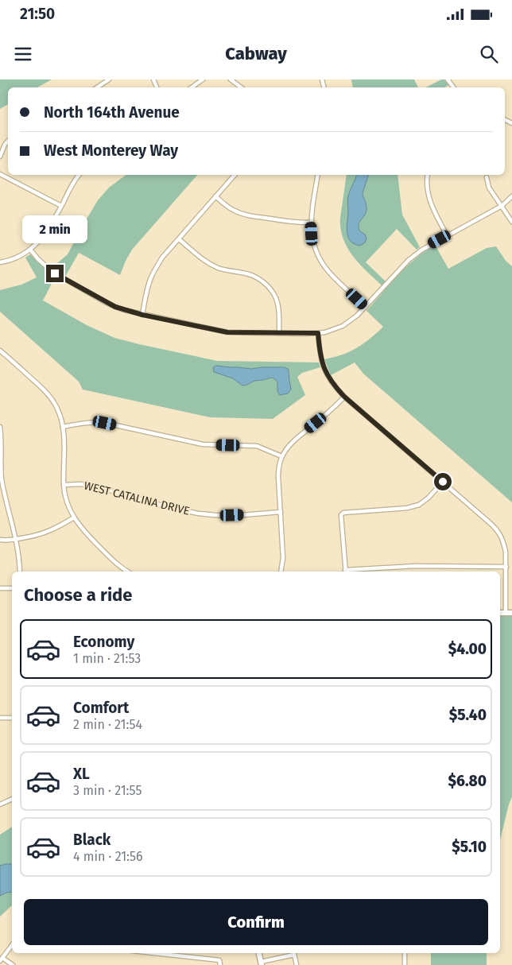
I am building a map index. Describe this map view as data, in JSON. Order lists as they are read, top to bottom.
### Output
{
  "streets": {
    "street": ["WEST CATALINA DRIVE"]
  },
  "page": {
    "status": "21:50",
    "header": "Cabway",
    "banner": ["North 164th Avenue", "West Monterey Way"],
    "bubble": "2 min",
    "heading": "Choose a ride",
    "list": [
      {
        "name": "Economy",
        "note": "1 min · 21:53",
        "value": "$4.00"
      },
      {
        "name": "Comfort",
        "note": "2 min · 21:54",
        "value": "$5.40"
      },
      {
        "name": "XL",
        "note": "3 min · 21:55",
        "value": "$6.80"
      },
      {
        "name": "Black",
        "note": "4 min · 21:56",
        "value": "$5.10"
      }
    ],
    "buttons": "Confirm"
  }
}
